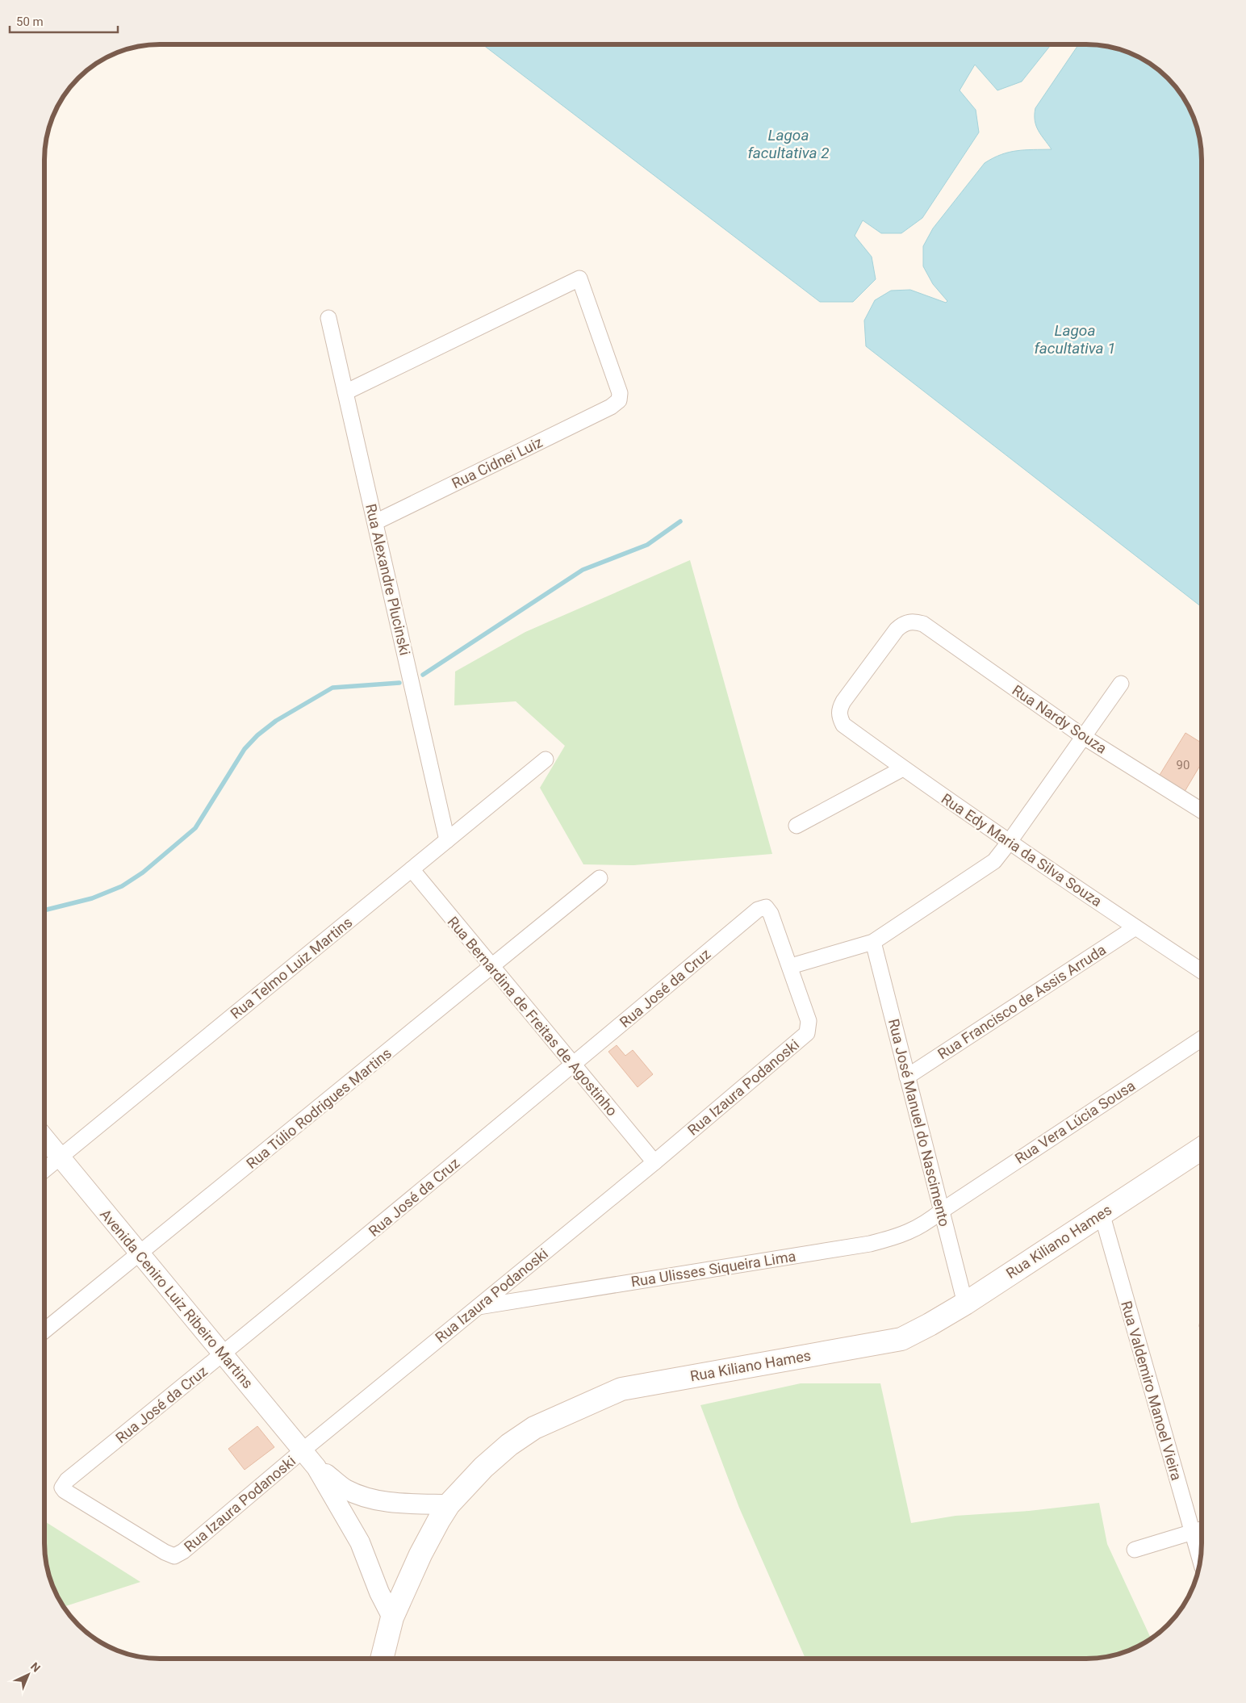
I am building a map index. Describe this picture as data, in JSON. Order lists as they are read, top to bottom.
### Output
{
  "streets": {
    "main road": ["Rua Kiliano Hames"],
    "street": [
      "Rua Cidnei Luiz",
      "Rua Alexandre Plucinski",
      "Rua Nardy Souza",
      "Rua Edy Maria da Silva Souza",
      "Rua Telmo Luiz Martins",
      "Rua José da Cruz",
      "Rua Francisco de Assis Arruda",
      "Rua Bernardina de Freitas de Agostinho",
      "Rua Izaura Podanoski",
      "Rua Túlio Rodrigues Martins",
      "Rua Vera Lúcia Sousa",
      "Rua José Manuel do Nascimento",
      "Rua Ulisses Siqueira Lima",
      "Avenida Ceniro Luiz Ribeiro Martins",
      "Rua Valdemiro Manoel Vieira"
    ]
  },
  "crossings": [
    ["Rua Cidnei Luiz", "Rua Alexandre Plucinski"],
    ["Rua Alexandre Plucinski", "Rua Telmo Luiz Martins"],
    ["Rua Nardy Souza", "Rua Edy Maria da Silva Souza"],
    ["Rua Edy Maria da Silva Souza", "Rua Francisco de Assis Arruda"],
    ["Rua Telmo Luiz Martins", "Rua Bernardina de Freitas de Agostinho"],
    ["Rua Telmo Luiz Martins", "Avenida Ceniro Luiz Ribeiro Martins"],
    ["Rua José da Cruz", "Rua Bernardina de Freitas de Agostinho"],
    ["Rua José da Cruz", "Rua Izaura Podanoski"],
    ["Rua José da Cruz", "Avenida Ceniro Luiz Ribeiro Martins"],
    ["Rua Francisco de Assis Arruda", "Rua José Manuel do Nascimento"],
    ["Rua Bernardina de Freitas de Agostinho", "Rua Izaura Podanoski"],
    ["Rua Bernardina de Freitas de Agostinho", "Rua Túlio Rodrigues Martins"],
    ["Rua Izaura Podanoski", "Rua Ulisses Siqueira Lima"],
    ["Rua Izaura Podanoski", "Avenida Ceniro Luiz Ribeiro Martins"],
    ["Rua Túlio Rodrigues Martins", "Avenida Ceniro Luiz Ribeiro Martins"],
    ["Rua Vera Lúcia Sousa", "Rua José Manuel do Nascimento"],
    ["Rua Vera Lúcia Sousa", "Rua Ulisses Siqueira Lima"],
    ["Rua José Manuel do Nascimento", "Rua Kiliano Hames"],
    ["Rua José Manuel do Nascimento", "Rua Ulisses Siqueira Lima"],
    ["Rua Kiliano Hames", "Avenida Ceniro Luiz Ribeiro Martins"],
    ["Rua Kiliano Hames", "Rua Valdemiro Manoel Vieira"]
  ],
  "water": ["Lagoa facultativa 2", "Lagoa facultativa 1"],
  "house_numbers": ["90"],
  "scale_bar": "50 m",
  "north": "top right"
}
